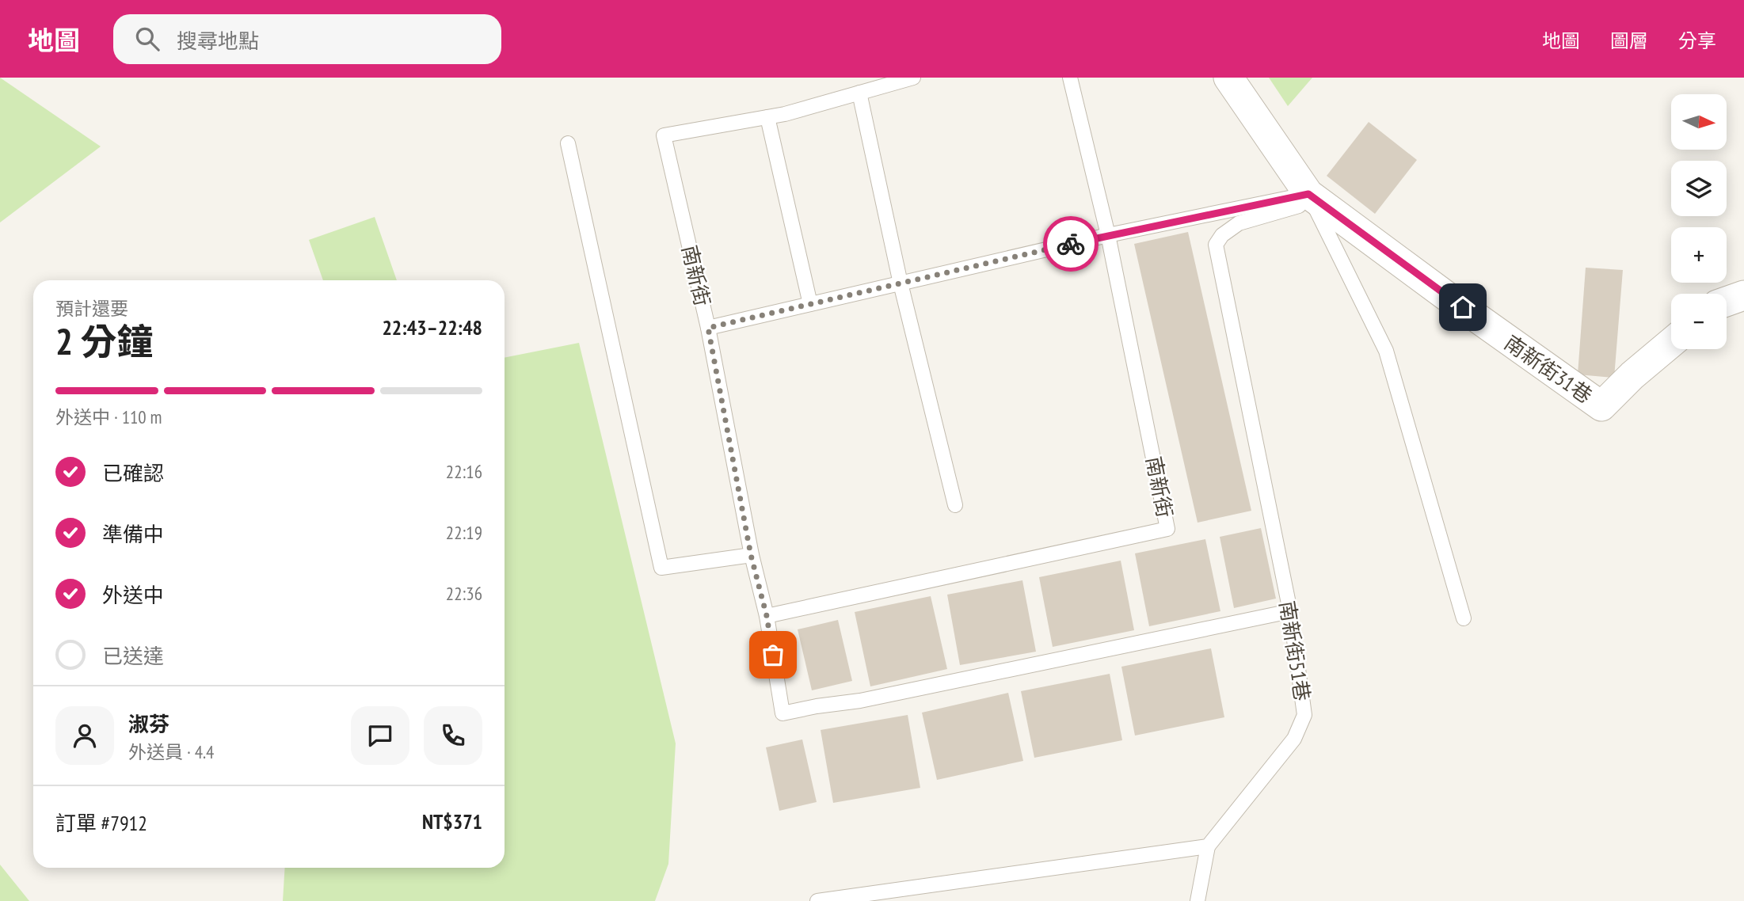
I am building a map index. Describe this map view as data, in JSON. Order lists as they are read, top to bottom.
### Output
{
  "streets": {
    "street": ["南新街31巷"],
    "lane": ["南新街", "南新街51巷"]
  },
  "crossings": [
    ["南新街", "南新街51巷"],
    ["南新街31巷", "南新街51巷"]
  ],
  "north": "right",
  "page": {
    "header": "地圖",
    "search": "搜尋地點",
    "nav": ["地圖", "圖層", "分享"],
    "map_buttons": ["+", "−"],
    "heading": ["2 分鐘", "預計還要", "22:43–22:48"],
    "panel": [
      "淑芬",
      "外送員 · 4.4",
      "訂單 #7912",
      "NT$371"
    ],
    "bar": "外送中 · 110 m",
    "list": [
      ["已確認", "22:16"],
      ["準備中", "22:19"],
      ["外送中", "22:36"],
      "已送達"
    ]
  }
}
